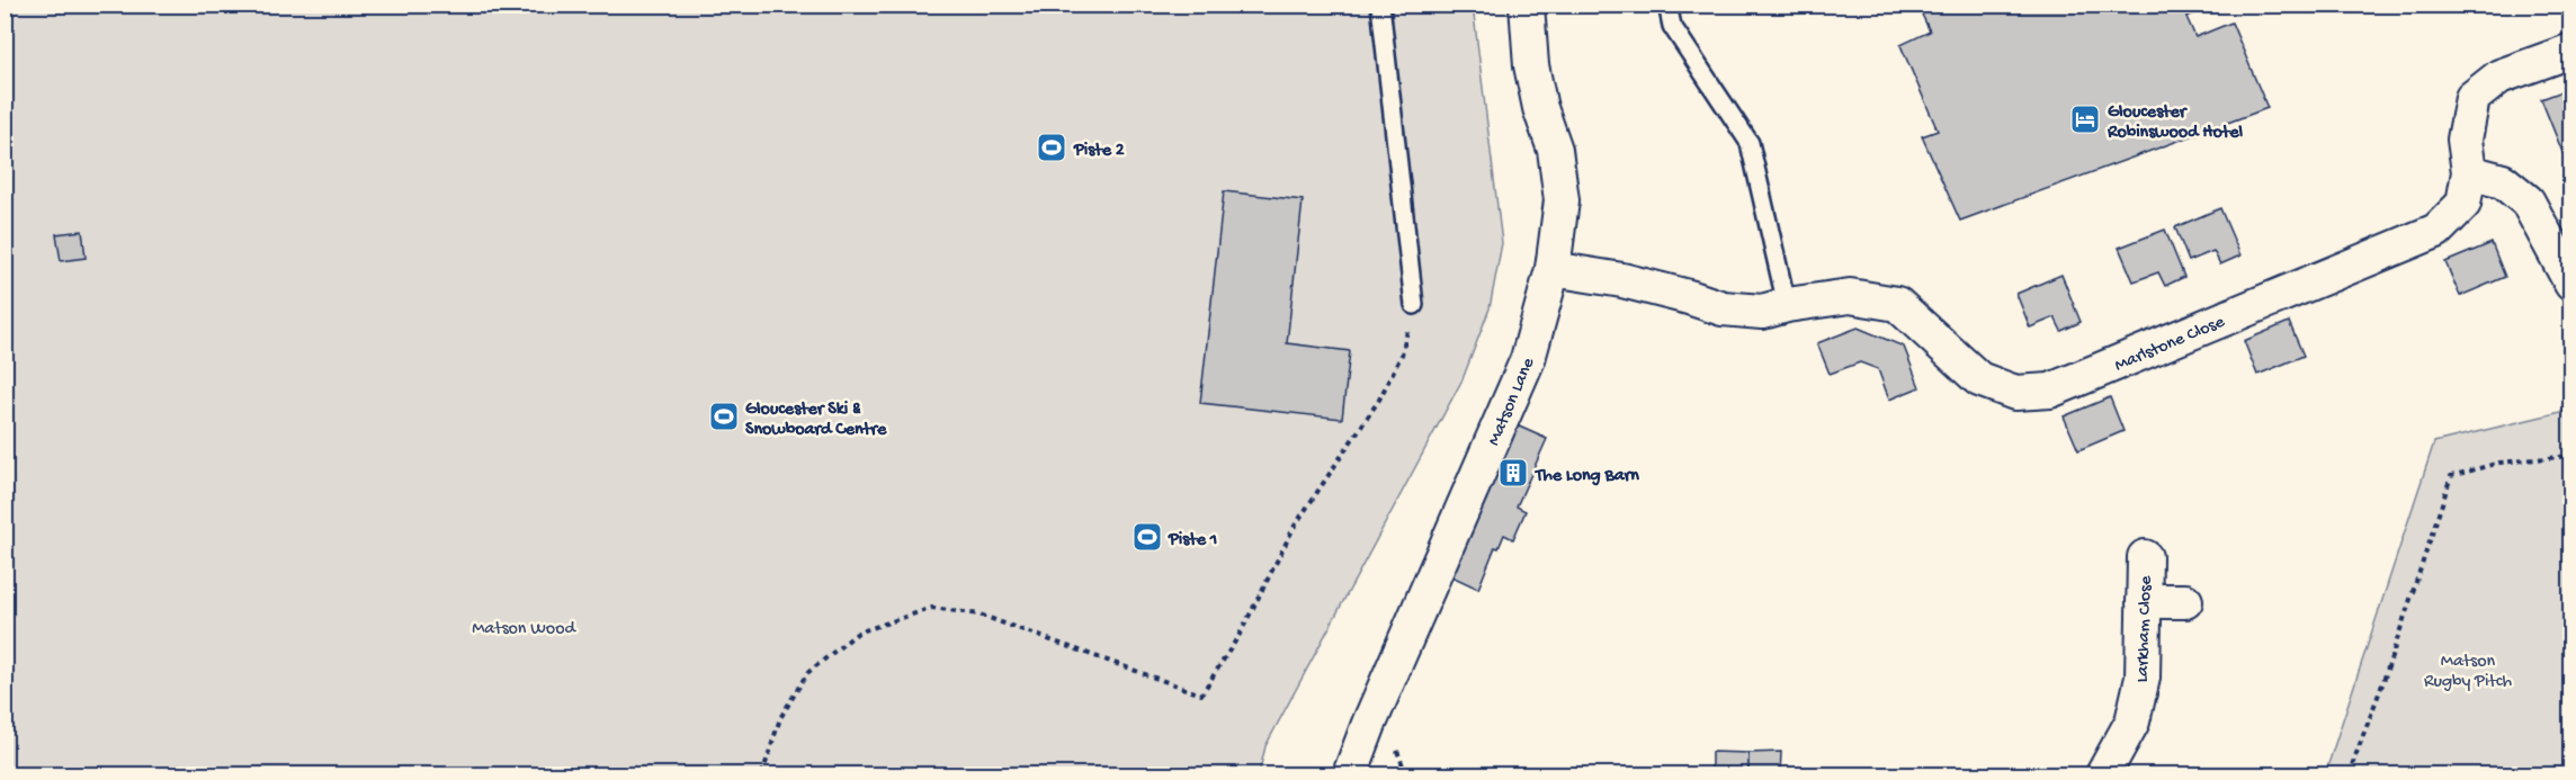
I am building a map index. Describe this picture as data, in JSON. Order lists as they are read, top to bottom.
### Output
{
  "streets": {
    "street": ["Marlstone Close", "Matson Lane", "Larkham Close"]
  },
  "crossings": [
    ["Marlstone Close", "Matson Lane"]
  ],
  "parks": ["Matson Wood", "Matson Rugby Pitch"],
  "places": {
    "hotel": ["Gloucester Robinswood Hotel"],
    "sports": ["Piste 2", "Gloucester Ski & Snowboard Centre", "Piste 1"],
    "building": ["The Long Barn"]
  }
}
